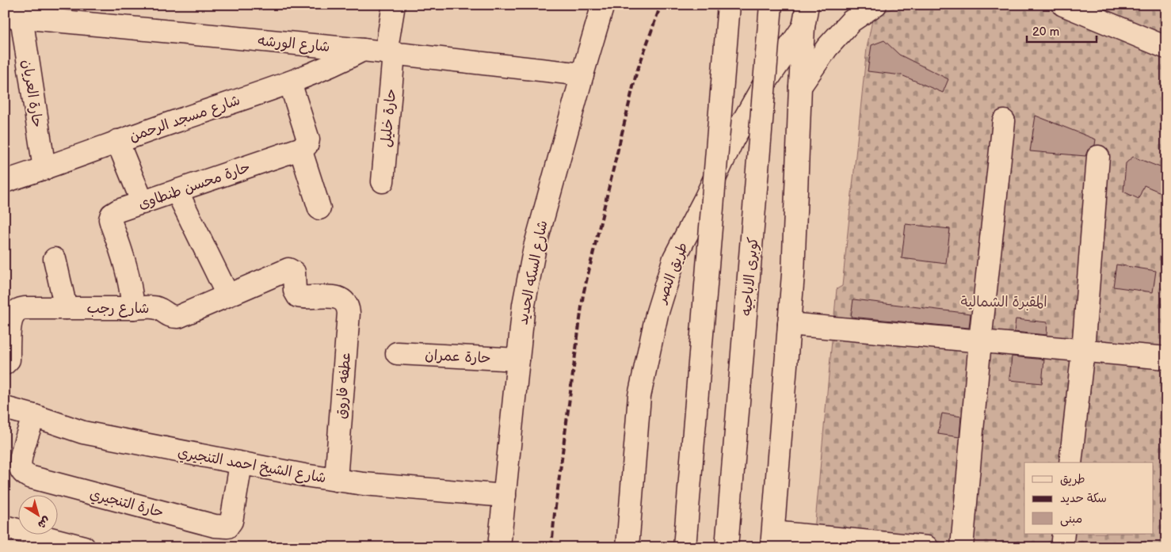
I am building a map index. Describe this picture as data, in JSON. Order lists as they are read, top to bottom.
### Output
{
  "streets": {
    "main road": [
      "شارع الورشه",
      "حارة العريان",
      "شارع مسجد الرحمن",
      "حارة خليل",
      "حارة محسن طنطاوى",
      "شارع السكه الحديد",
      "طريق النصر",
      "كوبرى الاباجيه",
      "شارع رجب",
      "حارة عمران",
      "عطفه فاروق",
      "شارع الشيخ احمد التنجيري",
      "حارة التنجيري"
    ]
  },
  "crossings": [
    ["شارع الورشه", "حارة العريان"],
    ["شارع الورشه", "شارع مسجد الرحمن"],
    ["شارع الورشه", "حارة خليل"],
    ["شارع الورشه", "شارع السكه الحديد"],
    ["حارة العريان", "شارع مسجد الرحمن"],
    ["حارة محسن طنطاوى", "شارع رجب"],
    ["شارع السكه الحديد", "حارة عمران"],
    ["شارع السكه الحديد", "شارع الشيخ احمد التنجيري"],
    ["شارع رجب", "عطفه فاروق"],
    ["عطفه فاروق", "شارع الشيخ احمد التنجيري"],
    ["شارع الشيخ احمد التنجيري", "حارة التنجيري"]
  ],
  "parks": ["المقبرة الشمالية"],
  "legend": ["طريق", "سكة حديد", "مبنى"],
  "scale_bar": "20 m",
  "north": "bottom right"
}
